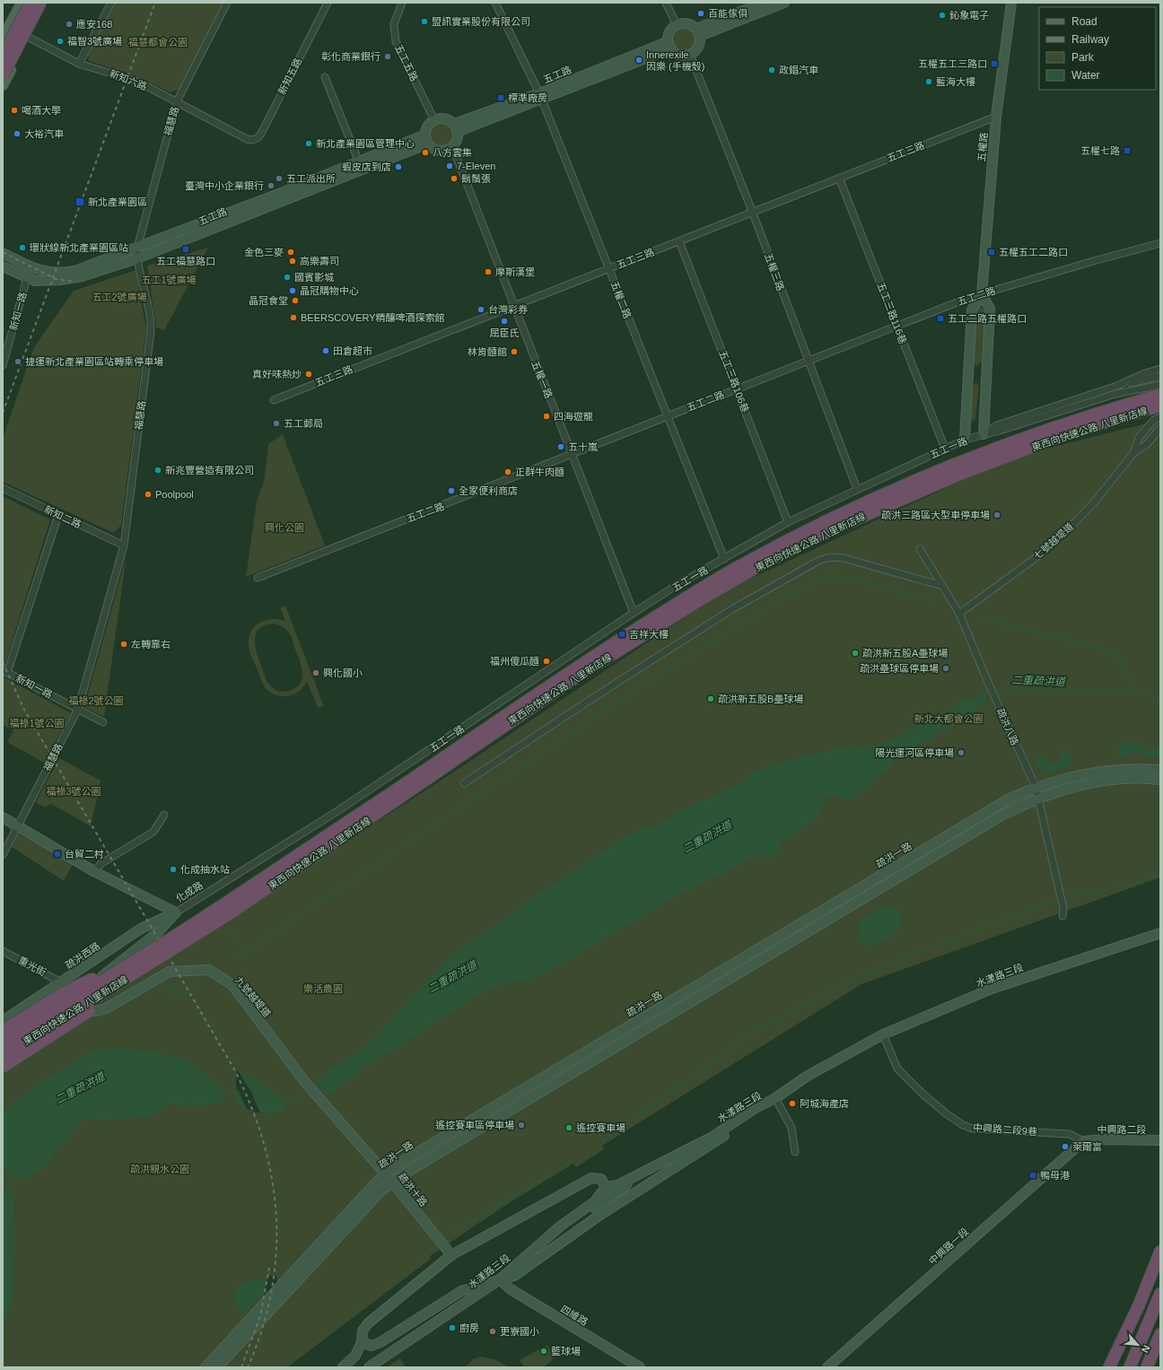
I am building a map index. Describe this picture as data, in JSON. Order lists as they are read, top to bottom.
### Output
{
  "streets": {
    "highway": ["東西向快速公路 八里新店線"],
    "street": [
      "五工五路",
      "五工路",
      "新知五路",
      "新知六路",
      "福慧路",
      "五權路",
      "五工三路",
      "五權三路",
      "五工二路",
      "五權二路",
      "新知一路",
      "五工三路116巷",
      "五權一路",
      "五工三路106巷",
      "五工一路",
      "新知二路",
      "七號越堤道",
      "疏洪八路",
      "疏洪一路",
      "化成路",
      "疏洪西路",
      "重光街",
      "水漾路三段",
      "九號越堤道",
      "中興路二段9巷",
      "中興路二段",
      "疏洪十路",
      "中興路一段",
      "四維路"
    ]
  },
  "crossings": [
    ["五工五路", "五工路"],
    ["五工五路", "五權一路"],
    ["五工路", "福慧路"],
    ["五工路", "五權三路"],
    ["五工路", "五權二路"],
    ["五工路", "新知一路"],
    ["五工路", "五權一路"],
    ["新知五路", "新知六路"],
    ["新知六路", "福慧路"],
    ["福慧路", "新知一路"],
    ["福慧路", "新知二路"],
    ["福慧路", "化成路"],
    ["五權路", "五工三路"],
    ["五權路", "五工二路"],
    ["五權路", "五工一路"],
    ["五工三路", "五權三路"],
    ["五工三路", "五權二路"],
    ["五工三路", "五工三路116巷"],
    ["五工三路", "五權一路"],
    ["五工三路", "五工三路106巷"],
    ["五權三路", "五工二路"],
    ["五權三路", "五工一路"],
    ["五工二路", "五權二路"],
    ["五工二路", "五工三路116巷"],
    ["五工二路", "五權一路"],
    ["五工二路", "五工三路106巷"],
    ["五權二路", "五工一路"],
    ["五工三路116巷", "五工一路"],
    ["五權一路", "五工一路"],
    ["五工三路106巷", "五工一路"],
    ["五工一路", "化成路"],
    ["七號越堤道", "疏洪八路"],
    ["疏洪八路", "疏洪一路"],
    ["疏洪一路", "疏洪十路"],
    ["化成路", "疏洪西路"],
    ["化成路", "九號越堤道"],
    ["疏洪西路", "重光街"],
    ["疏洪西路", "九號越堤道"],
    ["水漾路三段", "中興路二段9巷"],
    ["水漾路三段", "四維路"],
    ["九號越堤道", "疏洪十路"],
    ["中興路二段9巷", "中興路二段"],
    ["中興路二段9巷", "中興路一段"],
    ["中興路二段", "中興路一段"]
  ],
  "water": ["二重疏洪道"],
  "parks": [
    "福慧都會公園",
    "五工1號廣場",
    "五工2號廣場",
    "興化公園",
    "福祿2號公園",
    "新北大都會公園",
    "福祿1號公園",
    "福祿3號公園",
    "樂活農園",
    "疏洪親水公園"
  ],
  "places": {
    "other": [
      "百能傢俱",
      "鈊象電子",
      "盟訊實業股份有限公司",
      "應安168",
      "福智3號廣場",
      "彰化商業銀行",
      "Innerexile 因樂 (手機殼)",
      "政錩汽車",
      "藍海大樓",
      "喝酒大學",
      "大裕汽車",
      "新北產業園區管理中心",
      "八方雲集",
      "7-Eleven",
      "蝦皮店到店",
      "五工派出所",
      "鬍鬚張",
      "臺灣中小企業銀行",
      "環狀線新北產業園區站",
      "金色三麥",
      "高樂壽司",
      "摩斯漢堡",
      "國賓影城",
      "晶冠購物中心",
      "晶冠食堂",
      "台灣彩券",
      "BEERSCOVERY精釀啤酒探索館",
      "屈臣氏",
      "田倉超市",
      "林肯麵館",
      "捷運新北產業園區站轉乘停車場",
      "真好味熱炒",
      "四海遊龍",
      "五工郵局",
      "五十嵐",
      "新兆豐營造有限公司",
      "正群牛肉麵",
      "全家便利商店",
      "Poolpool",
      "疏洪三路區大型車停車場",
      "左轉靠右",
      "疏洪新五股A壘球場",
      "福州傻瓜麵",
      "疏洪壘球區停車場",
      "興化國小",
      "疏洪新五股B壘球場",
      "陽光運河區停車場",
      "化成抽水站",
      "阿城海產店",
      "遙控賽車區停車場",
      "遙控賽車場",
      "萊爾富",
      "廚房",
      "更寮國小",
      "籃球場"
    ],
    "transit": [
      "五權五工三路口",
      "標準廠房",
      "五權七路",
      "新北產業園區",
      "五工福慧路口",
      "五權五工二路口",
      "五工二路五權路口",
      "吉祥大樓",
      "台貿二村",
      "鴨母港"
    ]
  },
  "legend": [
    "Road",
    "Railway",
    "Park",
    "Water"
  ],
  "north": "bottom right"
}
